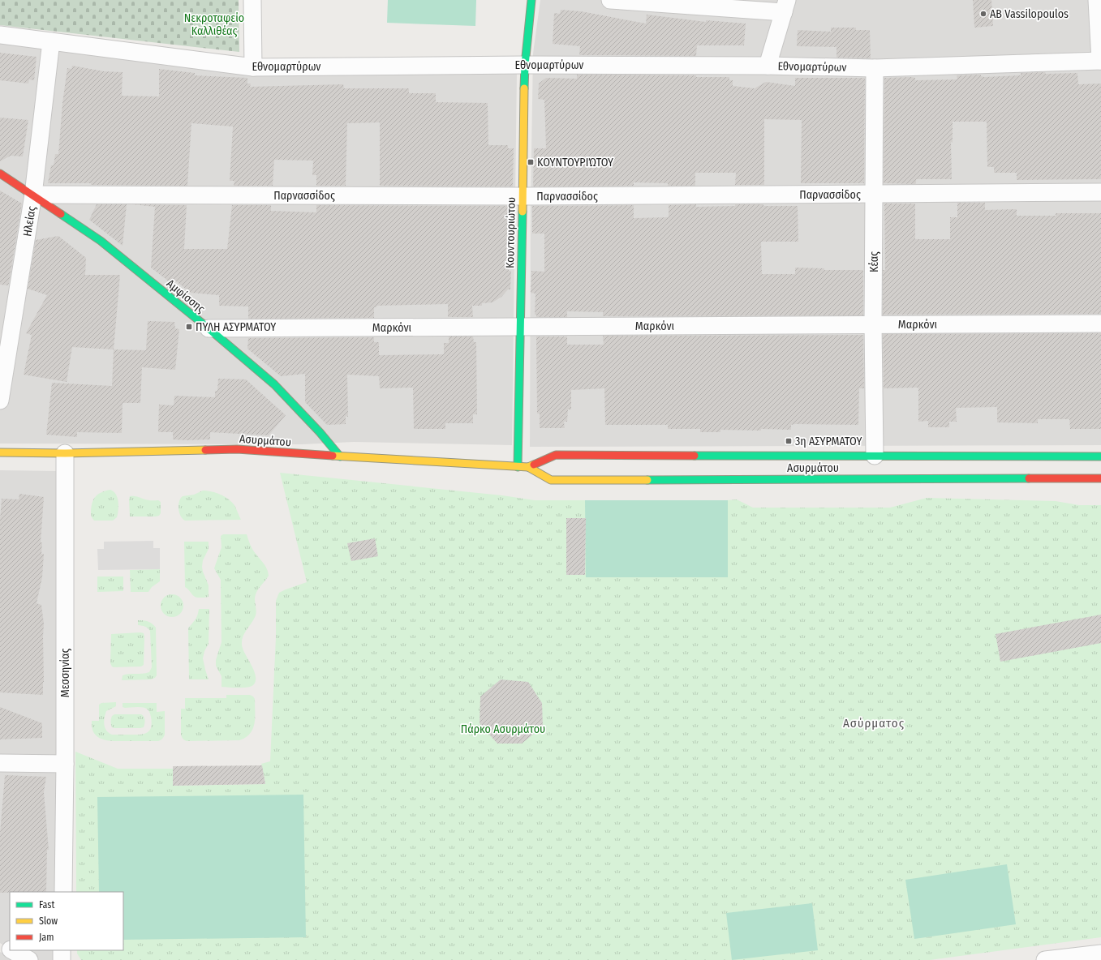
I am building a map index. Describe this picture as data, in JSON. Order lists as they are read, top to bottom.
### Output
{
  "streets": {
    "street": [
      "Εθνομαρτύρων",
      "Παρνασσίδος",
      "Ηλείας",
      "Κουντουριώτου",
      "Κέας",
      "Αμφίσσης",
      "Μαρκόνι",
      "Ασυρμάτου",
      "Μεσσηνίας"
    ]
  },
  "crossings": [
    ["Εθνομαρτύρων", "Ηλείας"],
    ["Εθνομαρτύρων", "Κουντουριώτου"],
    ["Εθνομαρτύρων", "Κέας"],
    ["Παρνασσίδος", "Ηλείας"],
    ["Παρνασσίδος", "Κουντουριώτου"],
    ["Παρνασσίδος", "Κέας"],
    ["Παρνασσίδος", "Αμφίσσης"],
    ["Ηλείας", "Αμφίσσης"],
    ["Κουντουριώτου", "Μαρκόνι"],
    ["Κουντουριώτου", "Ασυρμάτου"],
    ["Κέας", "Μαρκόνι"],
    ["Κέας", "Ασυρμάτου"],
    ["Αμφίσσης", "Μαρκόνι"],
    ["Αμφίσσης", "Ασυρμάτου"],
    ["Ασυρμάτου", "Μεσσηνίας"]
  ],
  "districts": ["Ασύρματος"],
  "parks": ["Νεκροταφείο Καλλιθέας", "Πάρκο Ασυρμάτου"],
  "places": {
    "other": ["AB Vassilopoulos"],
    "transit": ["ΚΟΥΝΤΟΥΡΙΏΤΟΥ", "ΠΥΛΗ ΑΣΥΡΜΑΤΟΥ", "3η ΑΣΥΡΜΑΤΟΥ"]
  },
  "legend": ["Fast", "Slow", "Jam"]
}
